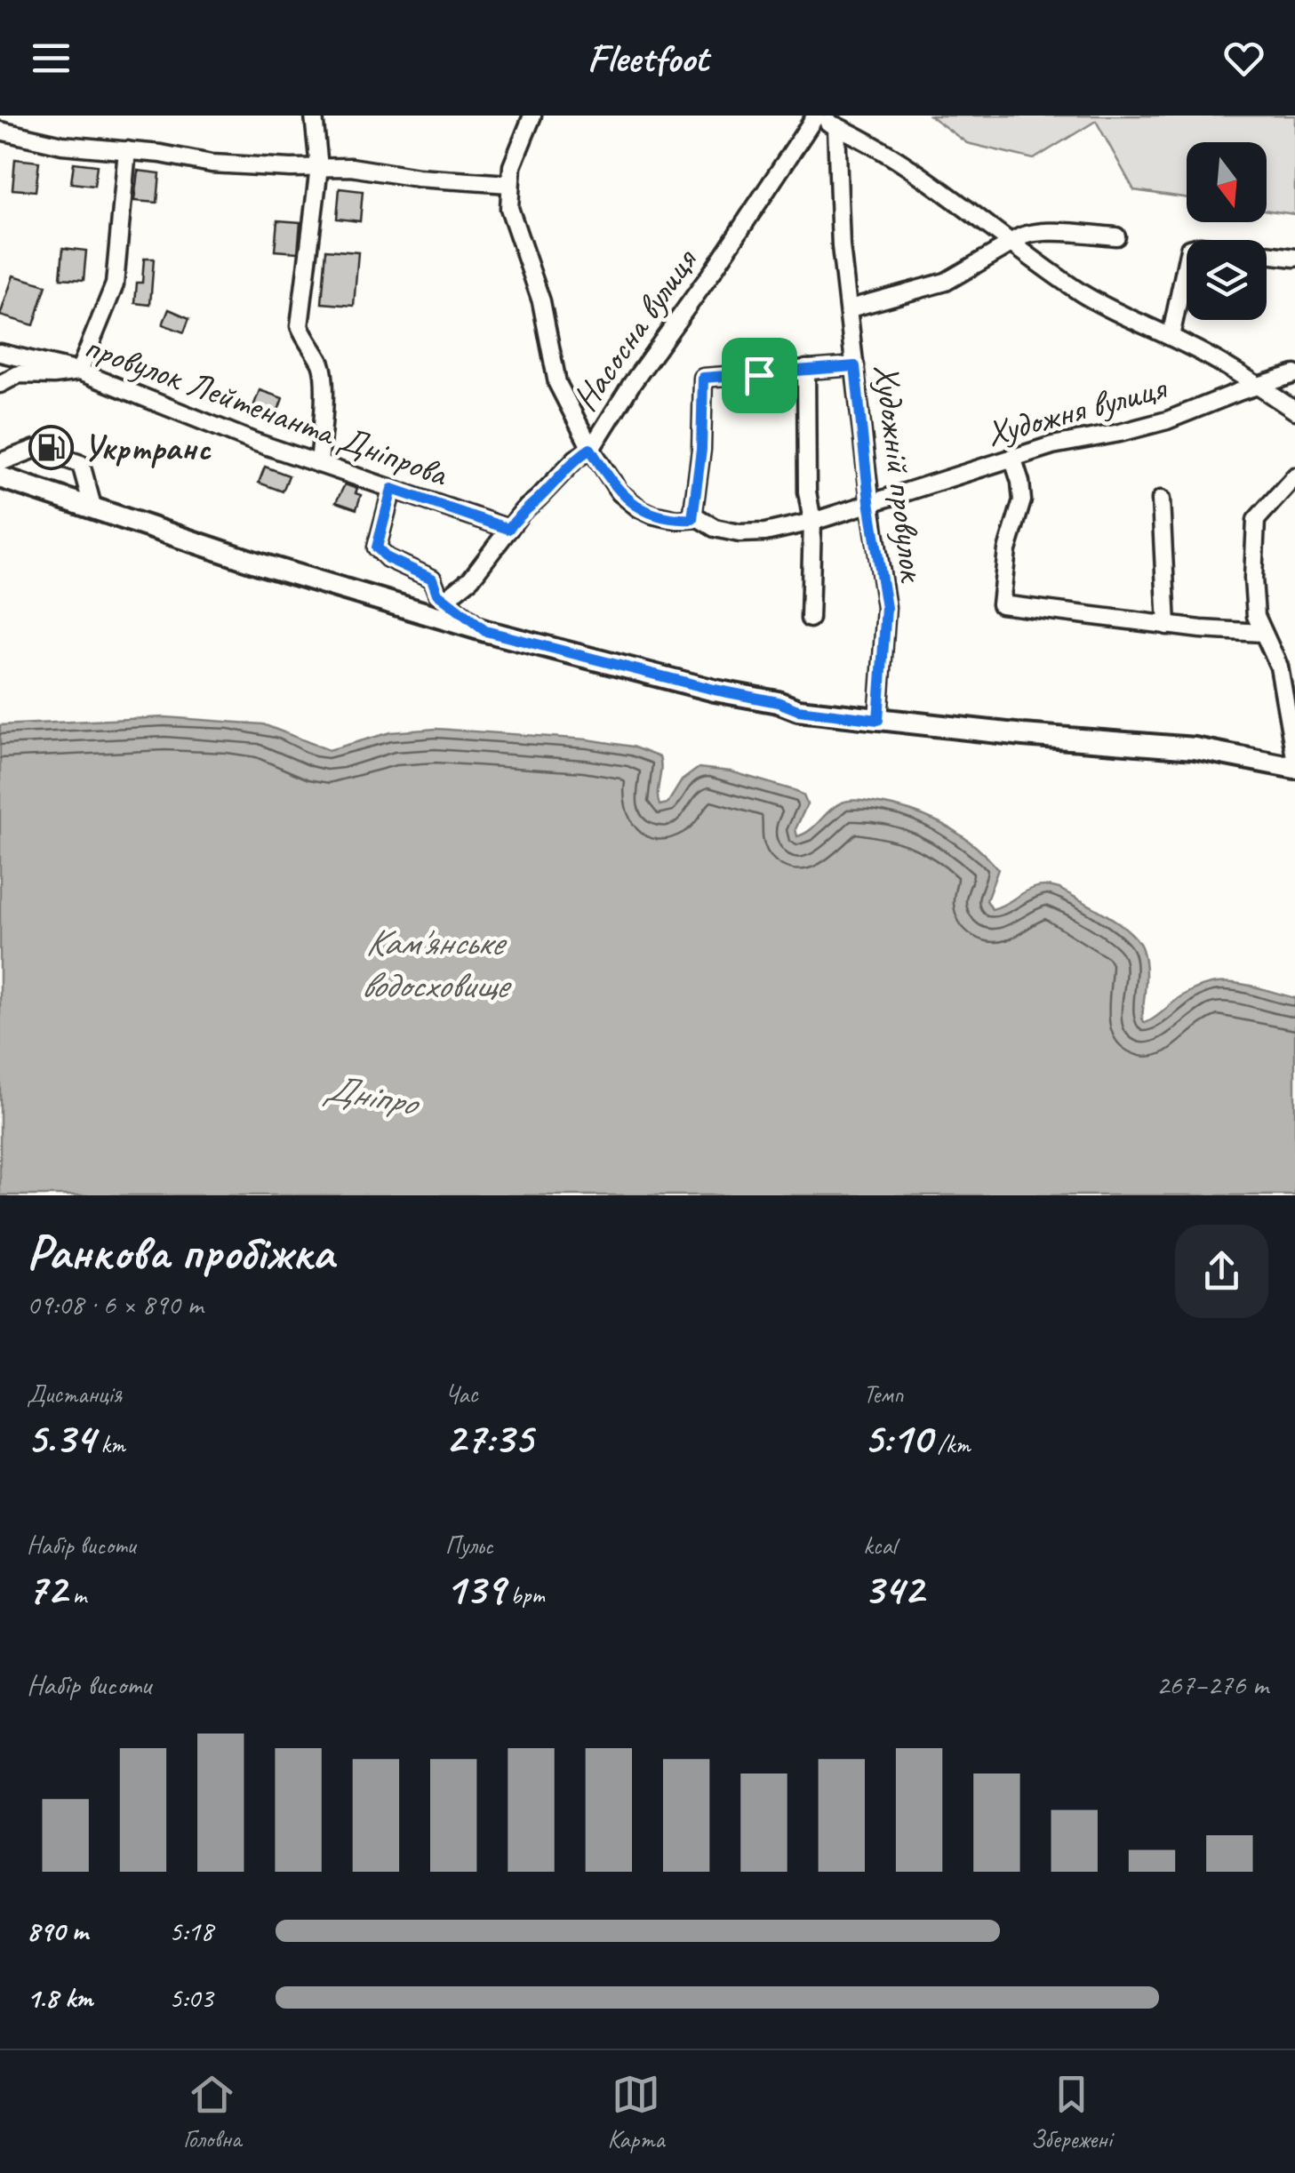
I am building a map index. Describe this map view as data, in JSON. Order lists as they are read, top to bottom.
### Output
{
  "streets": {
    "street": [
      "Насосна вулиця",
      "провулок Лейтенанта Дніпрова",
      "Художня вулиця",
      "Художній провулок"
    ]
  },
  "crossings": [
    ["Насосна вулиця", "провулок Лейтенанта Дніпрова"],
    ["Насосна вулиця", "Художня вулиця"],
    ["Художня вулиця", "Художній провулок"]
  ],
  "water": ["Кам'янське водосховище", "Дніпро"],
  "places": {
    "fuel station": ["Укртранс"]
  },
  "north": "bottom",
  "page": {
    "header": "Fleetfoot",
    "heading": ["Ранкова пробіжка", "09:08 · 6 × 890 m"],
    "stats": [
      ["Дистанція", "5.34 km"],
      ["Час", "27:35"],
      ["Темп", "5:10 /km"],
      ["Набір висоти", "72 m"],
      ["Пульс", "139 bpm"],
      ["kcal", "342"]
    ],
    "chart": ["Набір висоти", "267–276 m"],
    "list": [
      {
        "name": "890 m",
        "note": "5:18"
      },
      {
        "name": "1.8 km",
        "note": "5:03"
      }
    ],
    "tabs": ["Головна", "Карта", "Збережені"]
  }
}
